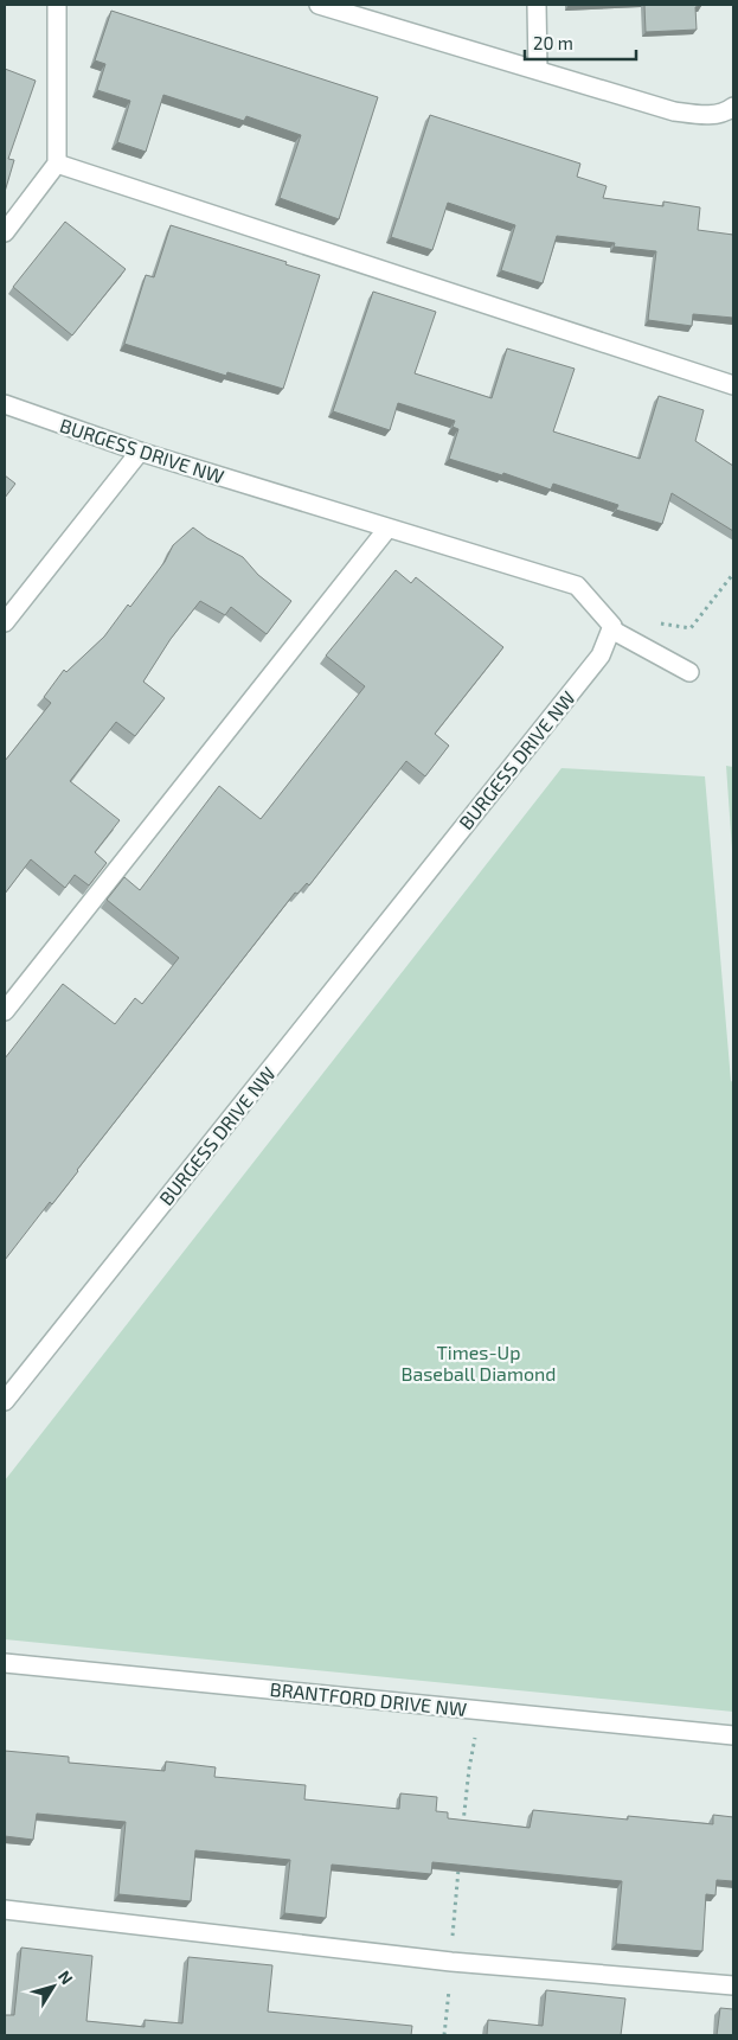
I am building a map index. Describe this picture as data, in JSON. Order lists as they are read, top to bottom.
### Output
{
  "streets": {
    "street": ["BURGESS DRIVE NW", "BRANTFORD DRIVE NW"]
  },
  "parks": ["Times-Up Baseball Diamond"],
  "scale_bar": "20 m",
  "north": "top right"
}
